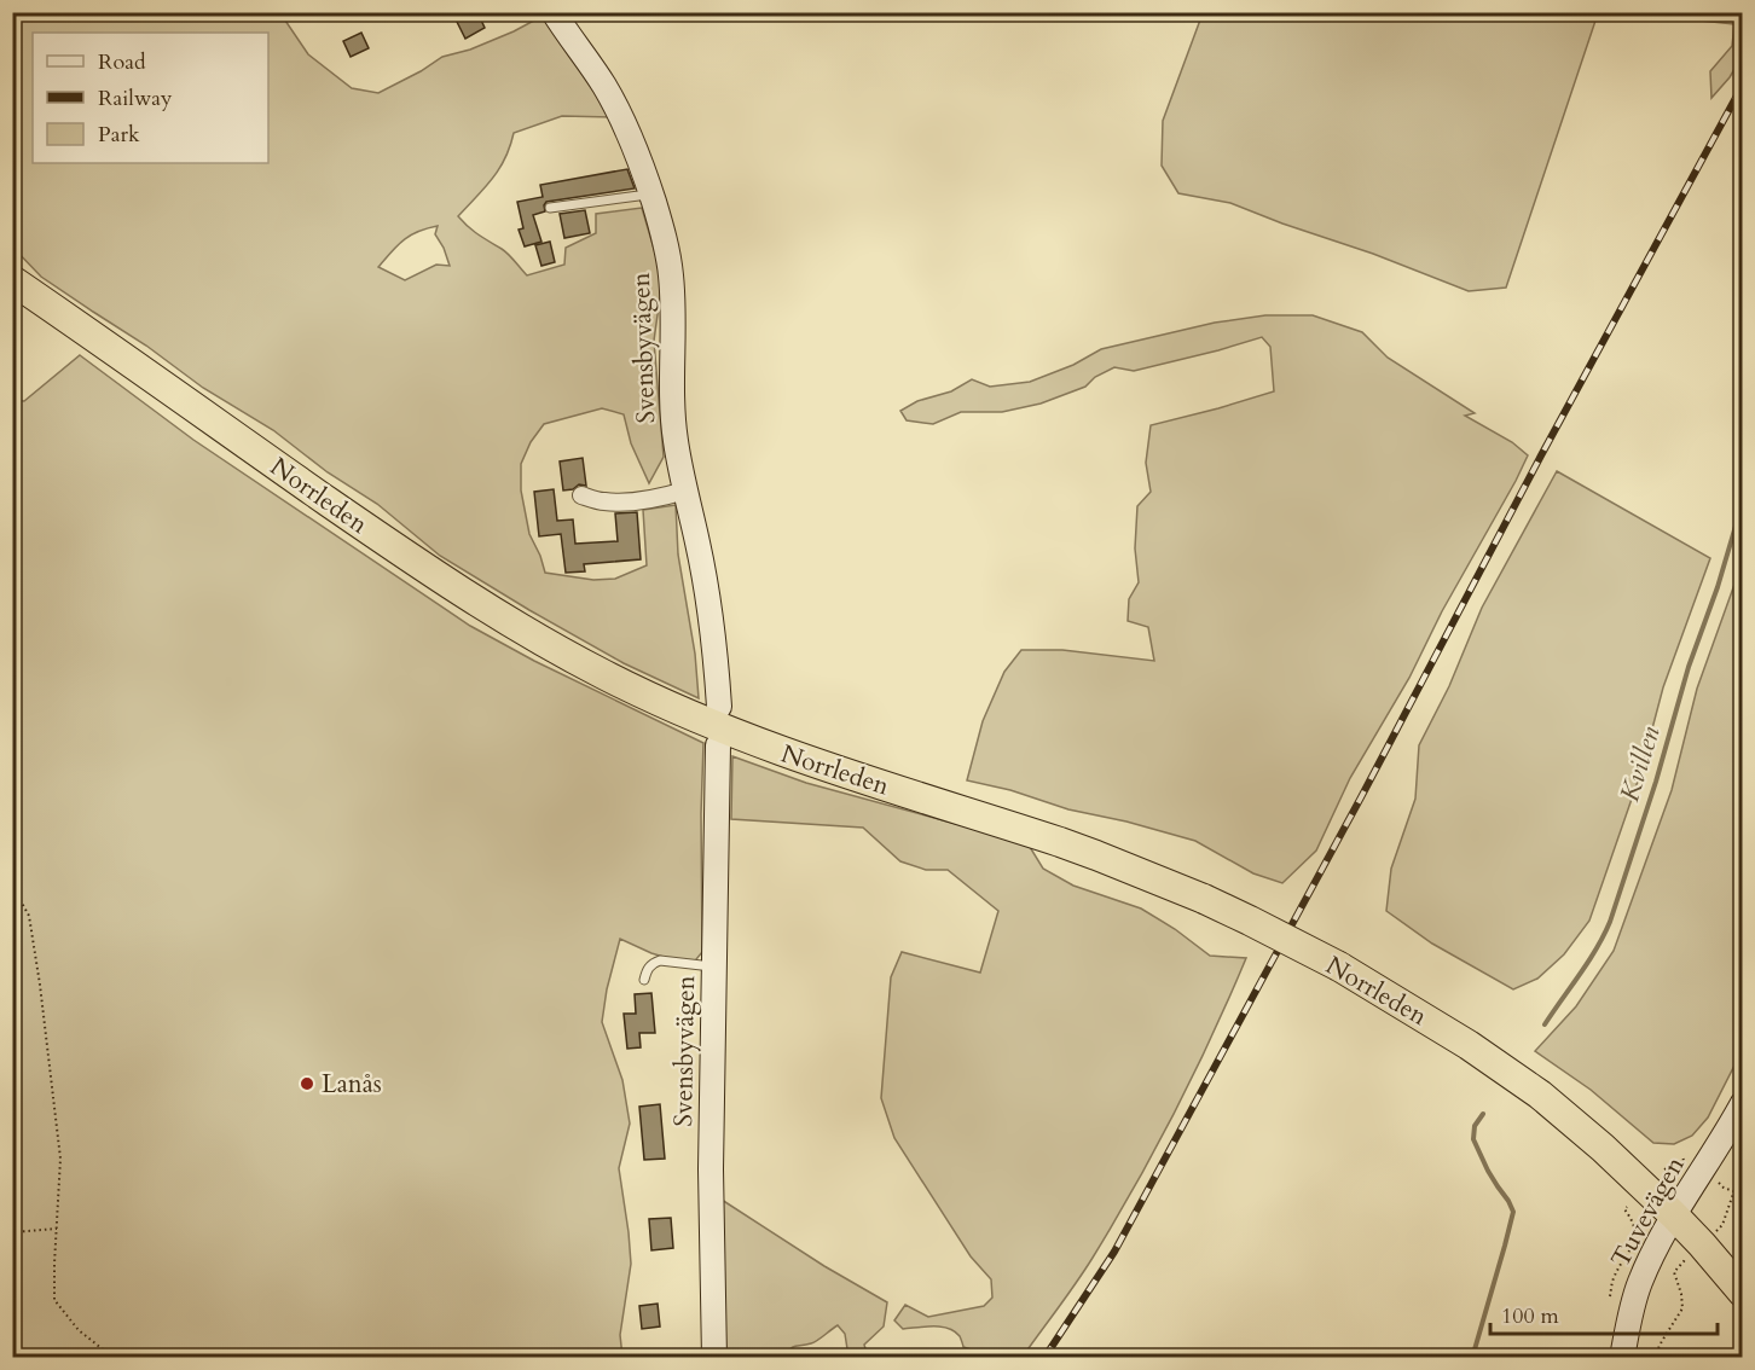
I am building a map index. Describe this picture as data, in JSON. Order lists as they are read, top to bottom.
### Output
{
  "streets": {
    "highway": ["Norrleden"],
    "street": ["Svensbyvägen", "Tuvevägen"]
  },
  "crossings": [
    ["Norrleden", "Tuvevägen"]
  ],
  "water": ["Kvillen"],
  "places": ["Lanås"],
  "legend": ["Road", "Railway", "Park"],
  "scale_bar": "100 m"
}
